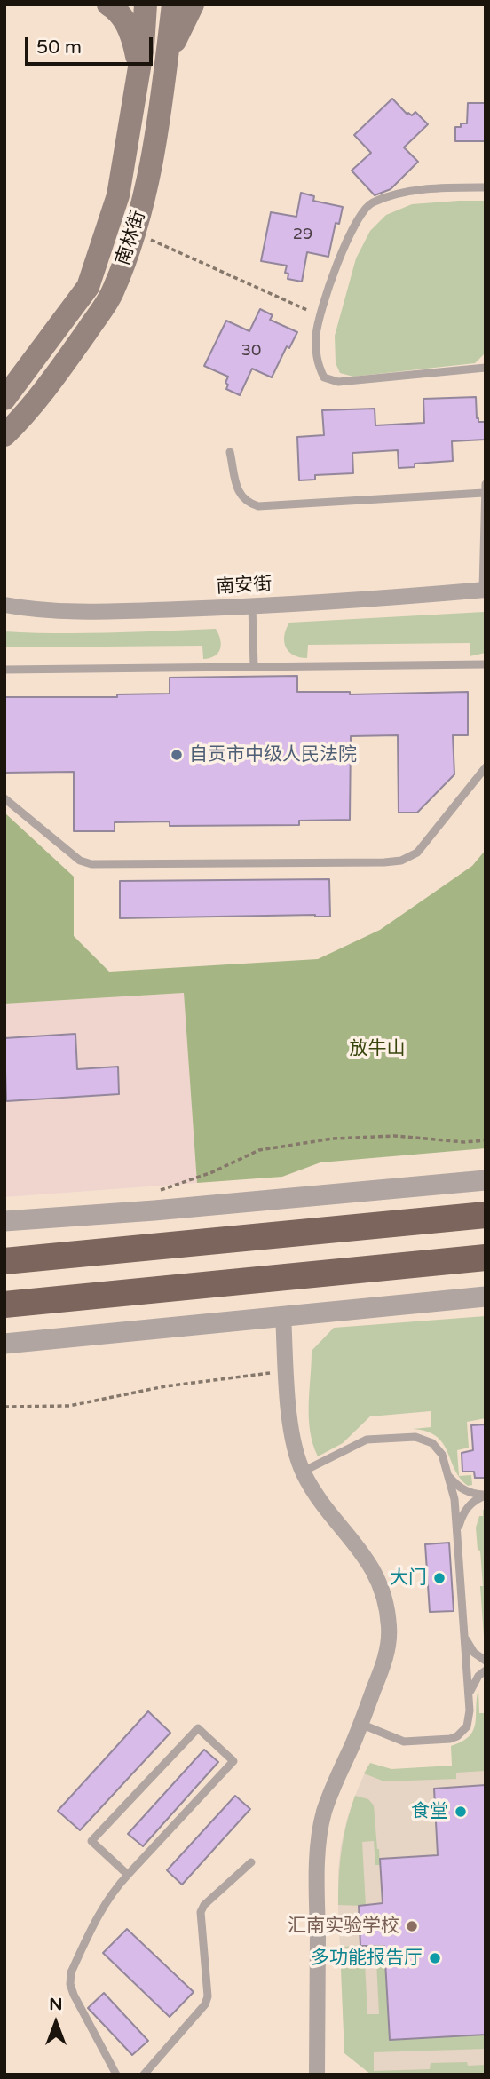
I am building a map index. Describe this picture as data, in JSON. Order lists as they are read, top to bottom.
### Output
{
  "streets": {
    "main road": ["南林街"],
    "street": ["南安街"]
  },
  "parks": ["放牛山"],
  "places": [
    "自贡市中级人民法院",
    "大门",
    "食堂",
    "汇南实验学校",
    "多功能报告厅"
  ],
  "house_numbers": ["29", "30"],
  "scale_bar": "50 m",
  "north": "top"
}
